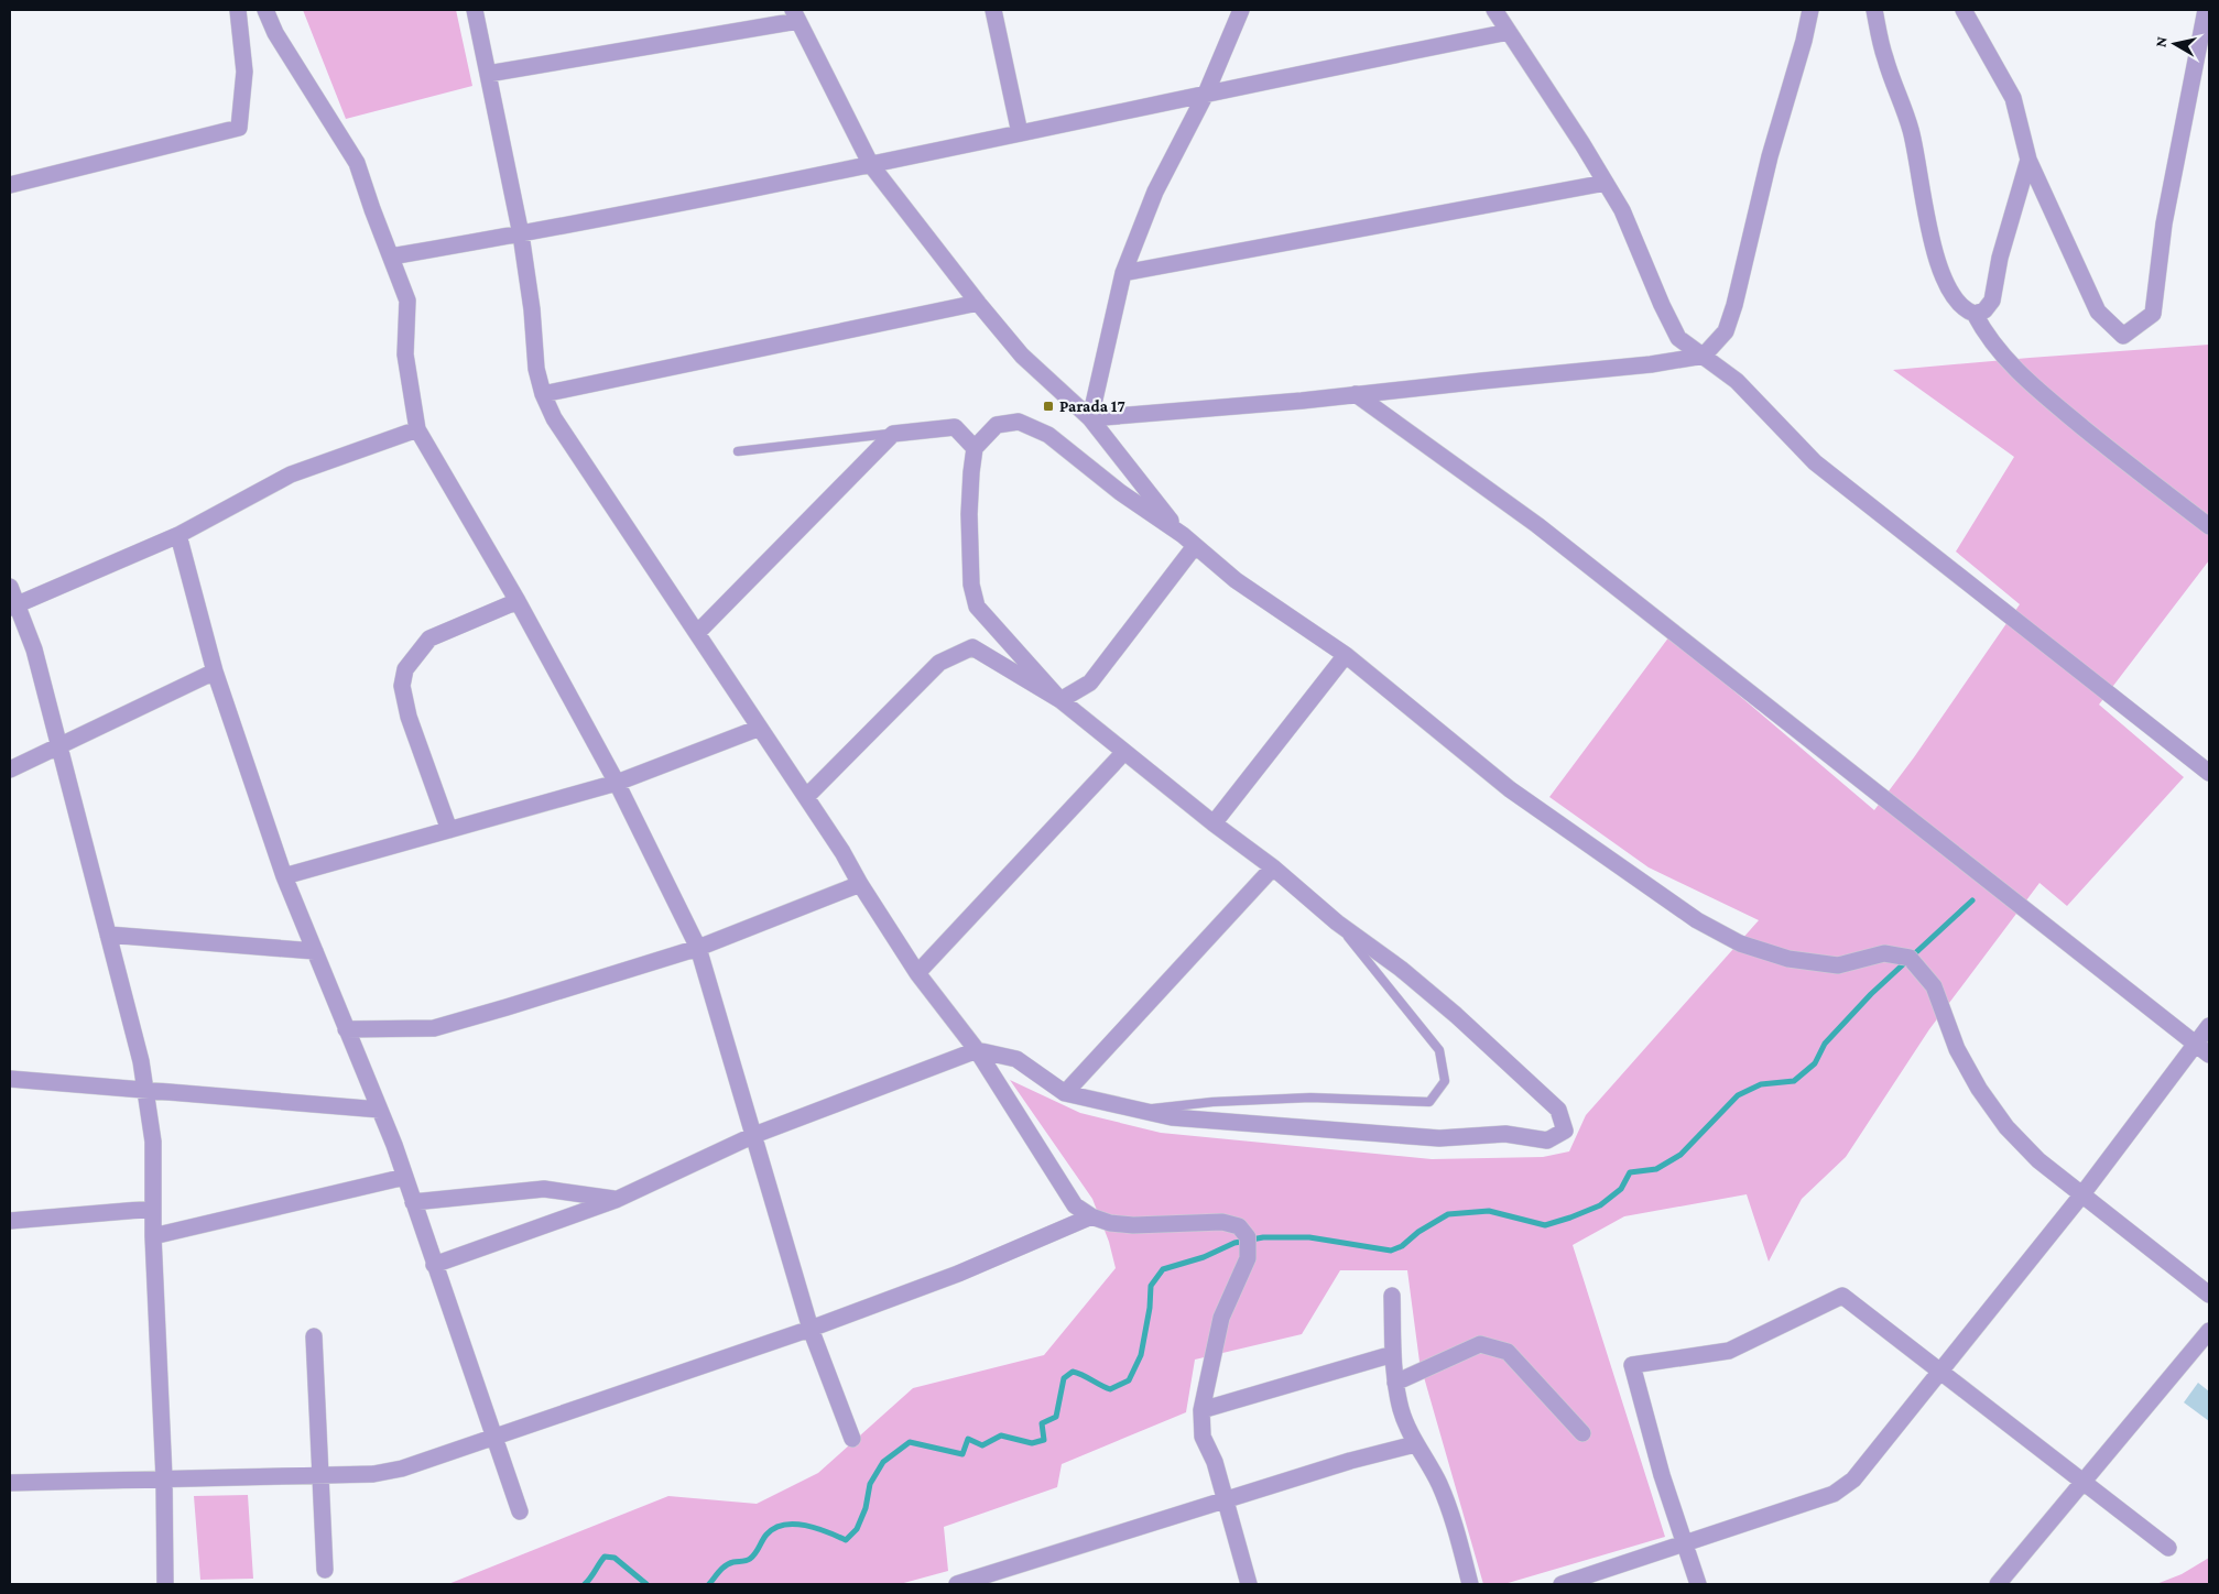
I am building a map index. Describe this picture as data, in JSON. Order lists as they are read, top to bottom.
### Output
{
  "places": {
    "transit": ["Parada 17"]
  },
  "north": "left"
}
